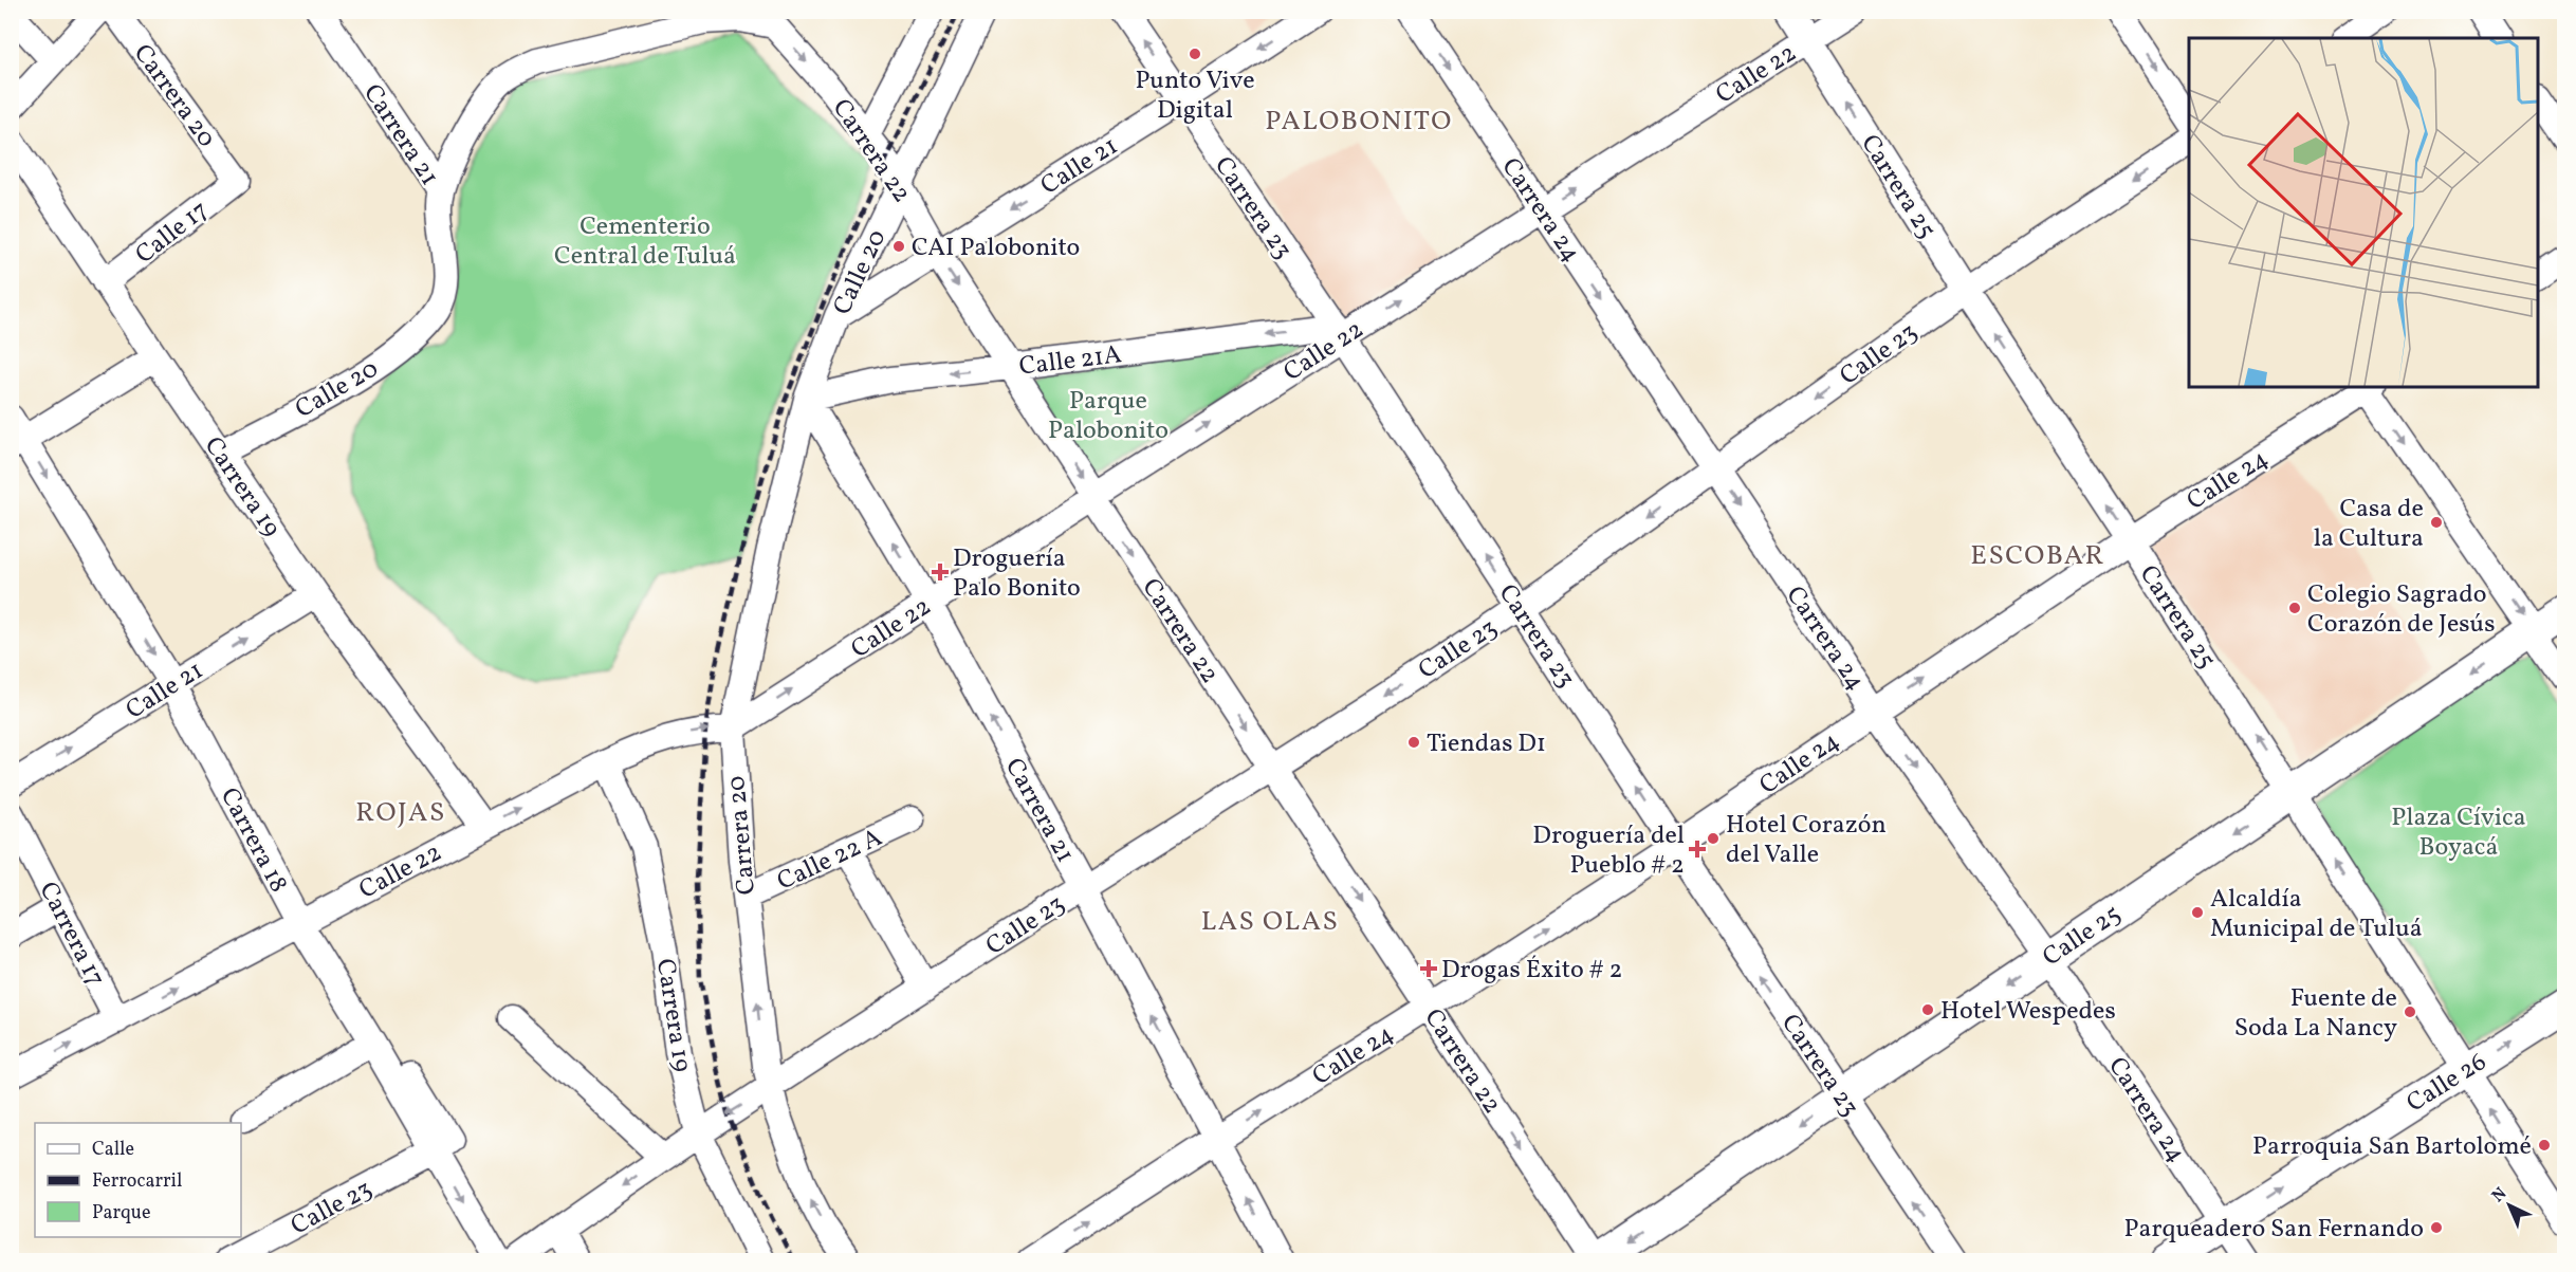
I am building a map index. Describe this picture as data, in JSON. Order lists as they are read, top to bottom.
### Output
{
  "streets": {
    "main road": ["Calle 25", "Calle 26"],
    "street": [
      "Calle 22",
      "Carrera 20",
      "Carrera 21",
      "Carrera 22",
      "Calle 21",
      "Carrera 25",
      "Carrera 23",
      "Carrera 24",
      "Calle 17",
      "Calle 20",
      "Calle 23",
      "Calle 21A",
      "Calle 24",
      "Carrera 19",
      "Carrera 18",
      "Calle 22 A",
      "Carrera 17"
    ]
  },
  "crossings": [
    ["Calle 22", "Carrera 20"],
    ["Calle 22", "Carrera 21"],
    ["Calle 22", "Carrera 22"],
    ["Calle 22", "Carrera 25"],
    ["Calle 22", "Carrera 23"],
    ["Calle 22", "Carrera 24"],
    ["Calle 22", "Calle 21A"],
    ["Calle 22", "Carrera 19"],
    ["Calle 22", "Carrera 18"],
    ["Calle 22", "Carrera 17"],
    ["Carrera 20", "Carrera 21"],
    ["Carrera 20", "Calle 17"],
    ["Carrera 20", "Calle 20"],
    ["Carrera 20", "Calle 23"],
    ["Carrera 20", "Calle 21A"],
    ["Carrera 20", "Calle 22 A"],
    ["Carrera 21", "Calle 20"],
    ["Carrera 21", "Calle 23"],
    ["Carrera 21", "Calle 21A"],
    ["Carrera 21", "Calle 24"],
    ["Carrera 22", "Calle 21"],
    ["Carrera 22", "Calle 20"],
    ["Carrera 22", "Calle 23"],
    ["Carrera 22", "Calle 21A"],
    ["Carrera 22", "Calle 24"],
    ["Carrera 22", "Calle 25"],
    ["Calle 21", "Carrera 23"],
    ["Calle 21", "Calle 20"],
    ["Calle 21", "Carrera 19"],
    ["Calle 21", "Carrera 18"],
    ["Carrera 25", "Calle 23"],
    ["Carrera 25", "Calle 24"],
    ["Carrera 25", "Calle 25"],
    ["Carrera 25", "Calle 26"],
    ["Carrera 23", "Calle 23"],
    ["Carrera 23", "Calle 21A"],
    ["Carrera 23", "Calle 24"],
    ["Carrera 23", "Calle 25"],
    ["Carrera 24", "Calle 23"],
    ["Carrera 24", "Calle 24"],
    ["Carrera 24", "Calle 25"],
    ["Carrera 24", "Calle 26"],
    ["Calle 17", "Carrera 19"],
    ["Calle 20", "Calle 21A"],
    ["Calle 20", "Carrera 19"],
    ["Calle 23", "Carrera 19"],
    ["Calle 23", "Carrera 18"]
  ],
  "one_way": [
    "Calle 22",
    "Carrera 21",
    "Carrera 22",
    "Carrera 25",
    "Carrera 23",
    "Carrera 24",
    "Calle 23",
    "Calle 21A",
    "Calle 24",
    "Calle 25",
    "Calle 26"
  ],
  "districts": [
    "PALOBONITO",
    "ESCOBAR",
    "ROJAS",
    "LAS OLAS"
  ],
  "parks": ["Cementerio Central de Tuluá", "Parque Palobonito", "Plaza Cívica Boyacá"],
  "places": {
    "other": [
      "Punto Vive Digital",
      "CAI Palobonito",
      "Casa de la Cultura",
      "Colegio Sagrado Corazón de Jesús",
      "Tiendas D1",
      "Hotel Corazón del Valle",
      "Alcaldía Municipal de Tuluá",
      "Hotel Wespedes",
      "Fuente de Soda La Nancy",
      "Parroquia San Bartolomé",
      "Parqueadero San Fernando"
    ],
    "health": ["Droguería Palo Bonito", "Droguería del Pueblo # 2", "Drogas Éxito # 2"]
  },
  "legend": ["Calle", "Ferrocarril", "Parque"],
  "north": "top left"
}
